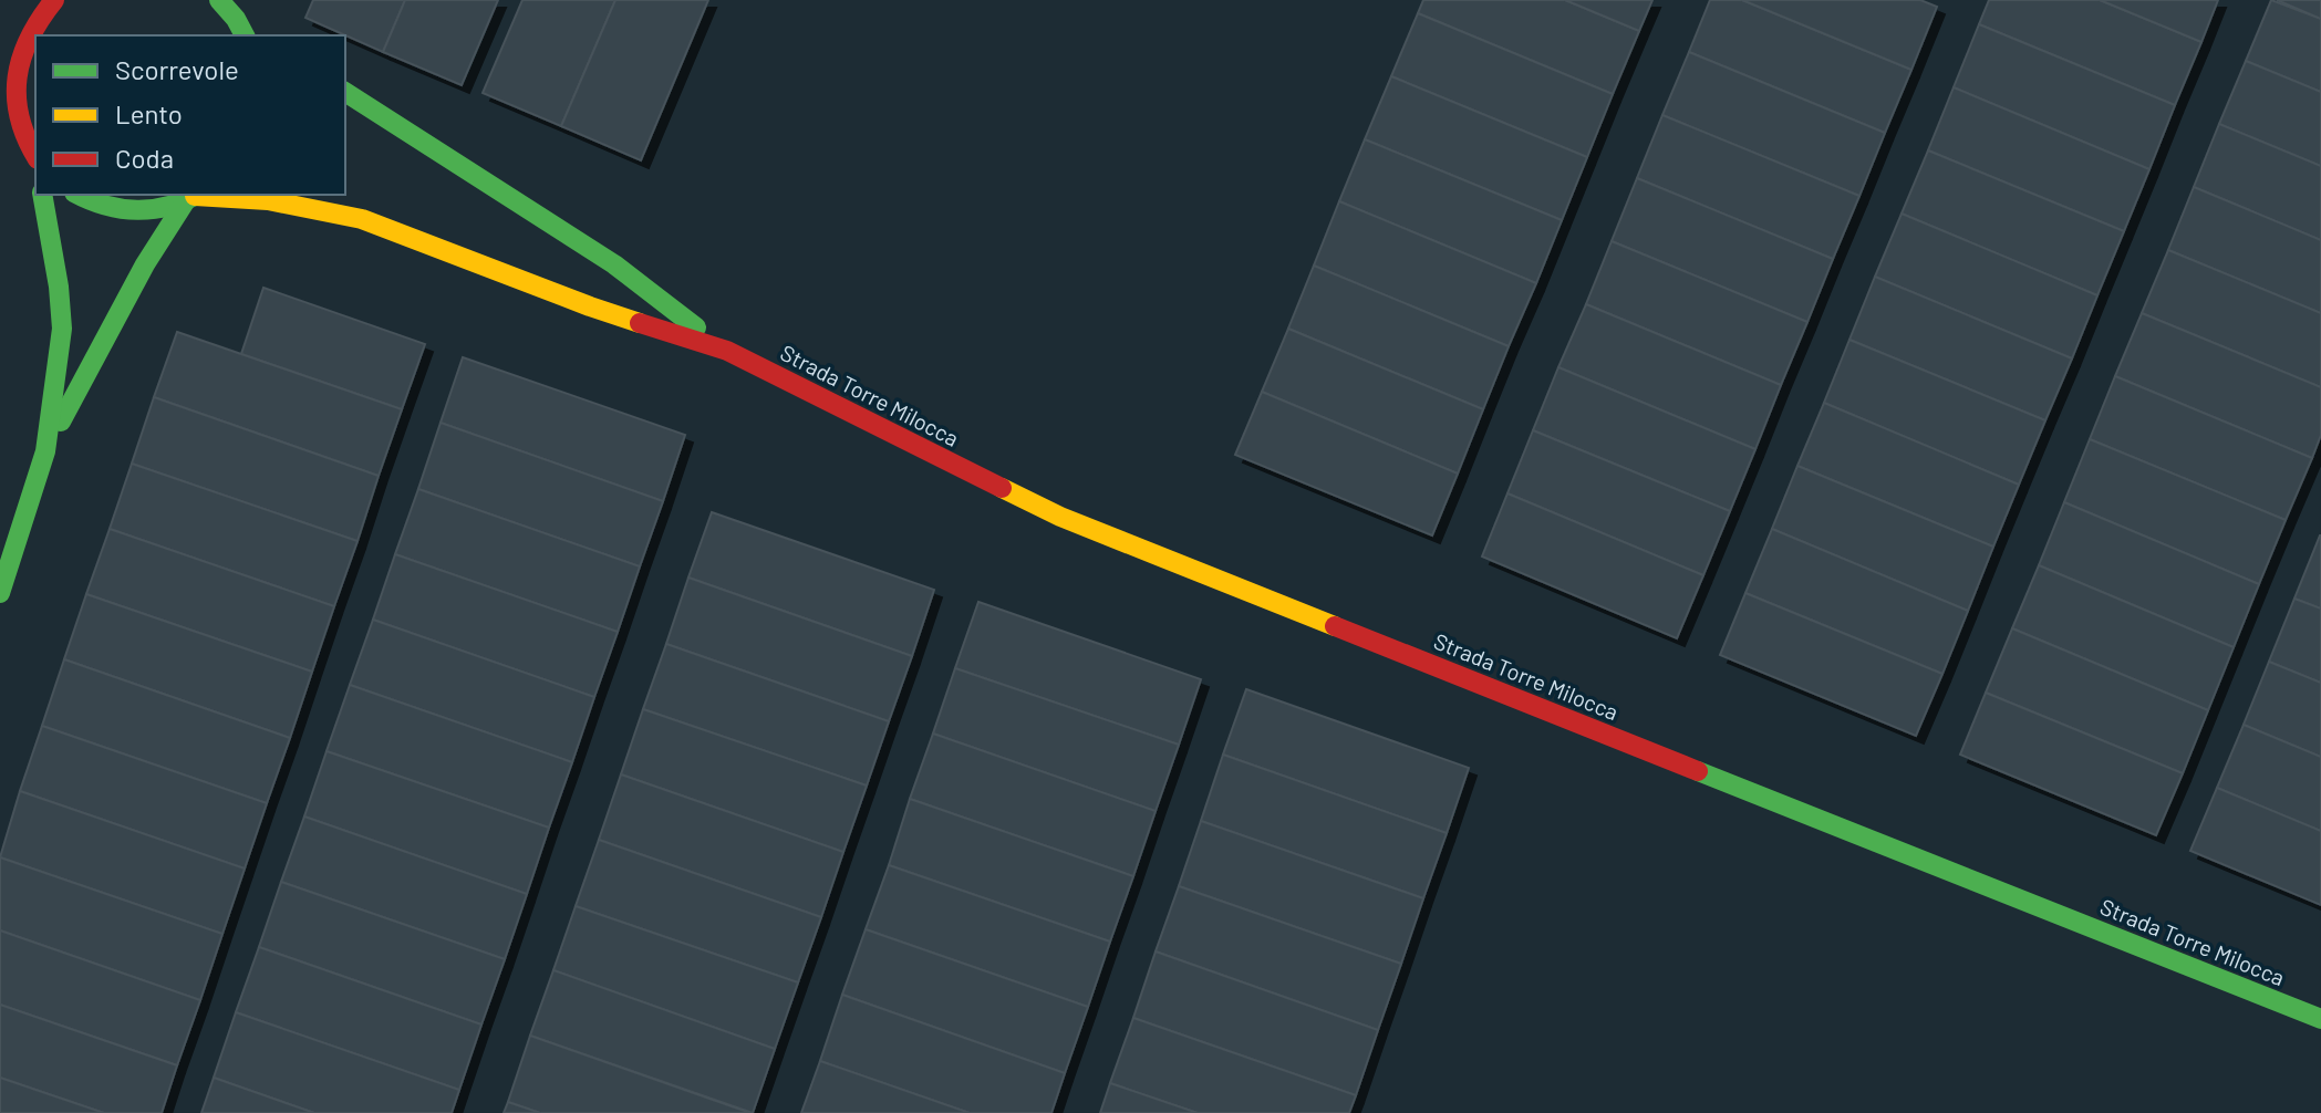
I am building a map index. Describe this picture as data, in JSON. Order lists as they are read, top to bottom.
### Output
{
  "streets": {
    "street": ["Strada Torre Milocca"]
  },
  "legend": ["Scorrevole", "Lento", "Coda"]
}
